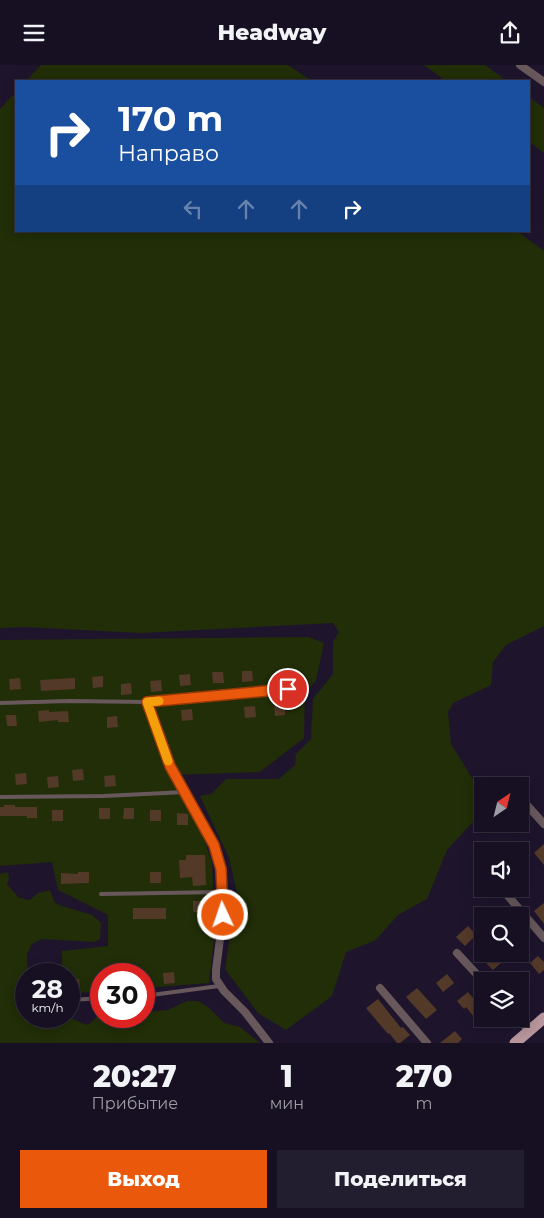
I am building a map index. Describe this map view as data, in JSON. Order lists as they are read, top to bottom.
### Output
{
  "north": "top right",
  "page": {
    "header": "Headway",
    "turn": ["170 m", "Направо"],
    "speed": "28 km/h",
    "limit": "30",
    "eta": [
      "20:27",
      "Прибытие",
      "1",
      "мин",
      "270",
      "m"
    ],
    "buttons": ["Выход", "Поделиться"]
  }
}
